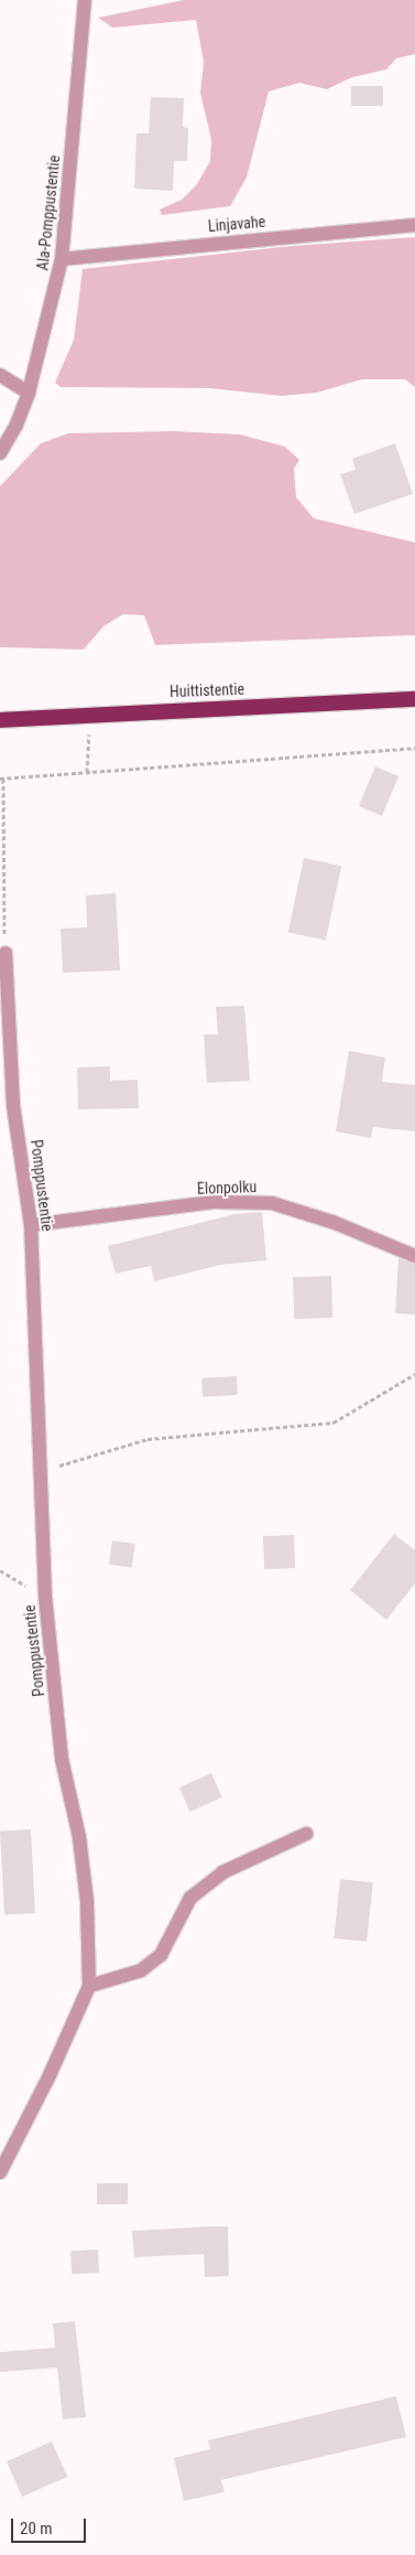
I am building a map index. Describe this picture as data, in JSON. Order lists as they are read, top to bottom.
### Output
{
  "streets": {
    "highway": ["Huittistentie"],
    "street": [
      "Ala-Pomppustentie",
      "Linjavahe",
      "Pomppustentie",
      "Elonpolku"
    ]
  },
  "crossings": [
    ["Ala-Pomppustentie", "Linjavahe"],
    ["Pomppustentie", "Elonpolku"]
  ],
  "scale_bar": "20 m"
}
